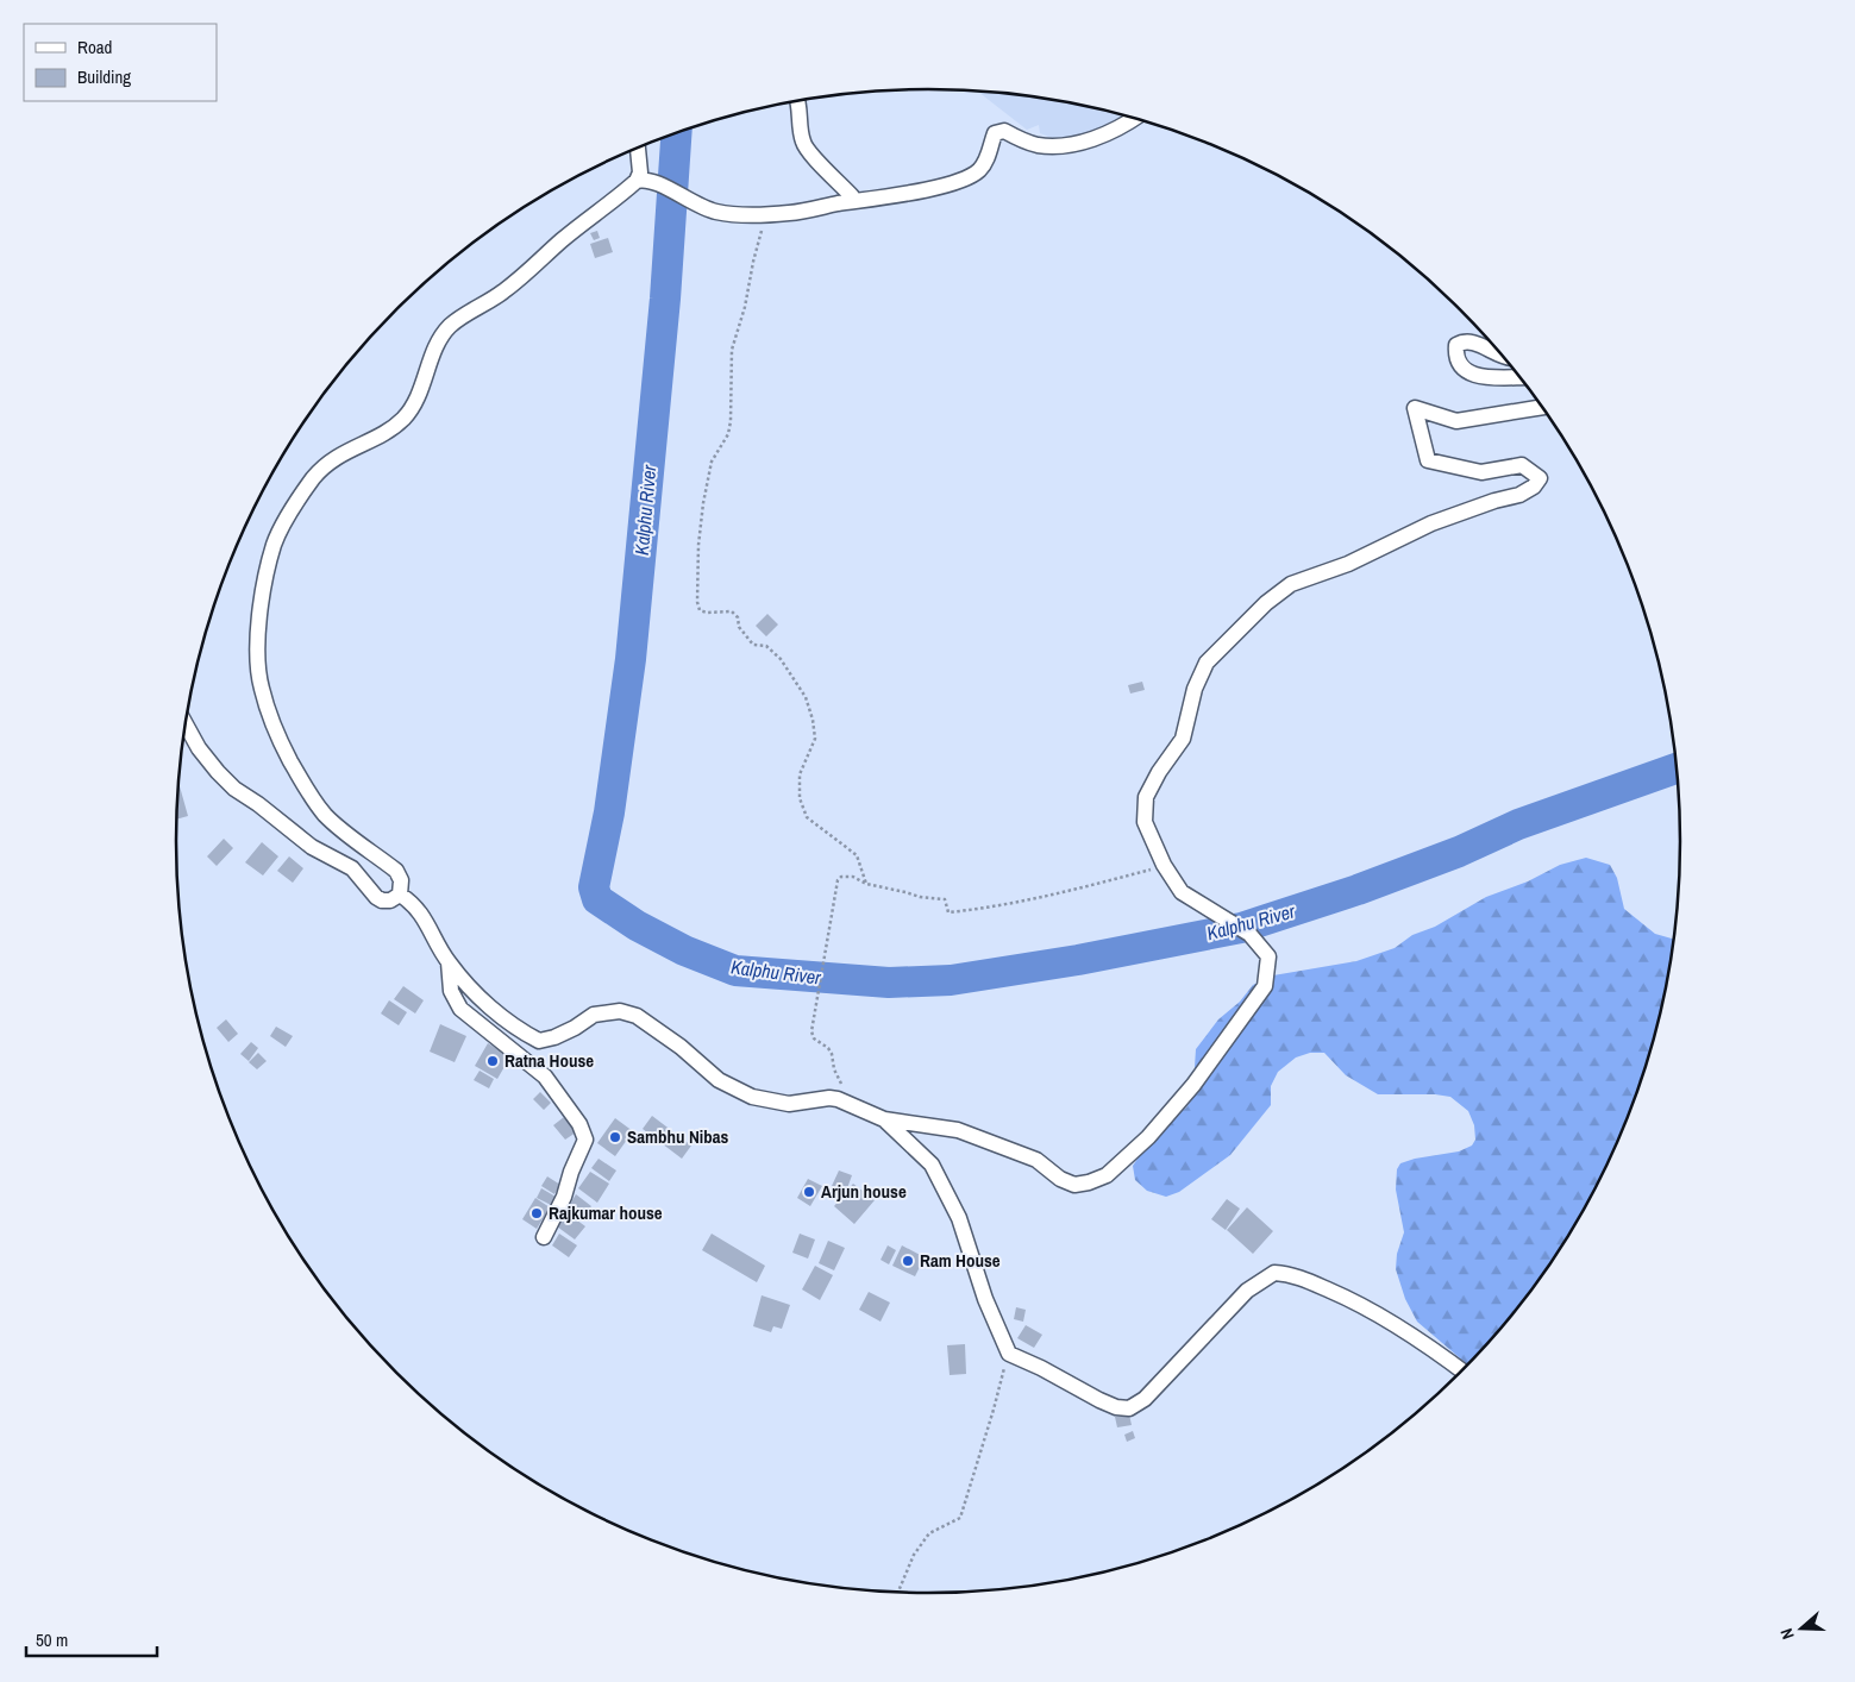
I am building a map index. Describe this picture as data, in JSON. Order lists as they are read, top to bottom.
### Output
{
  "water": ["Kalphu River"],
  "places": [
    "Ratna House",
    "Sambhu Nibas",
    "Arjun house",
    "Rajkumar house",
    "Ram House"
  ],
  "legend": ["Road", "Building"],
  "scale_bar": "50 m",
  "north": "left"
}
